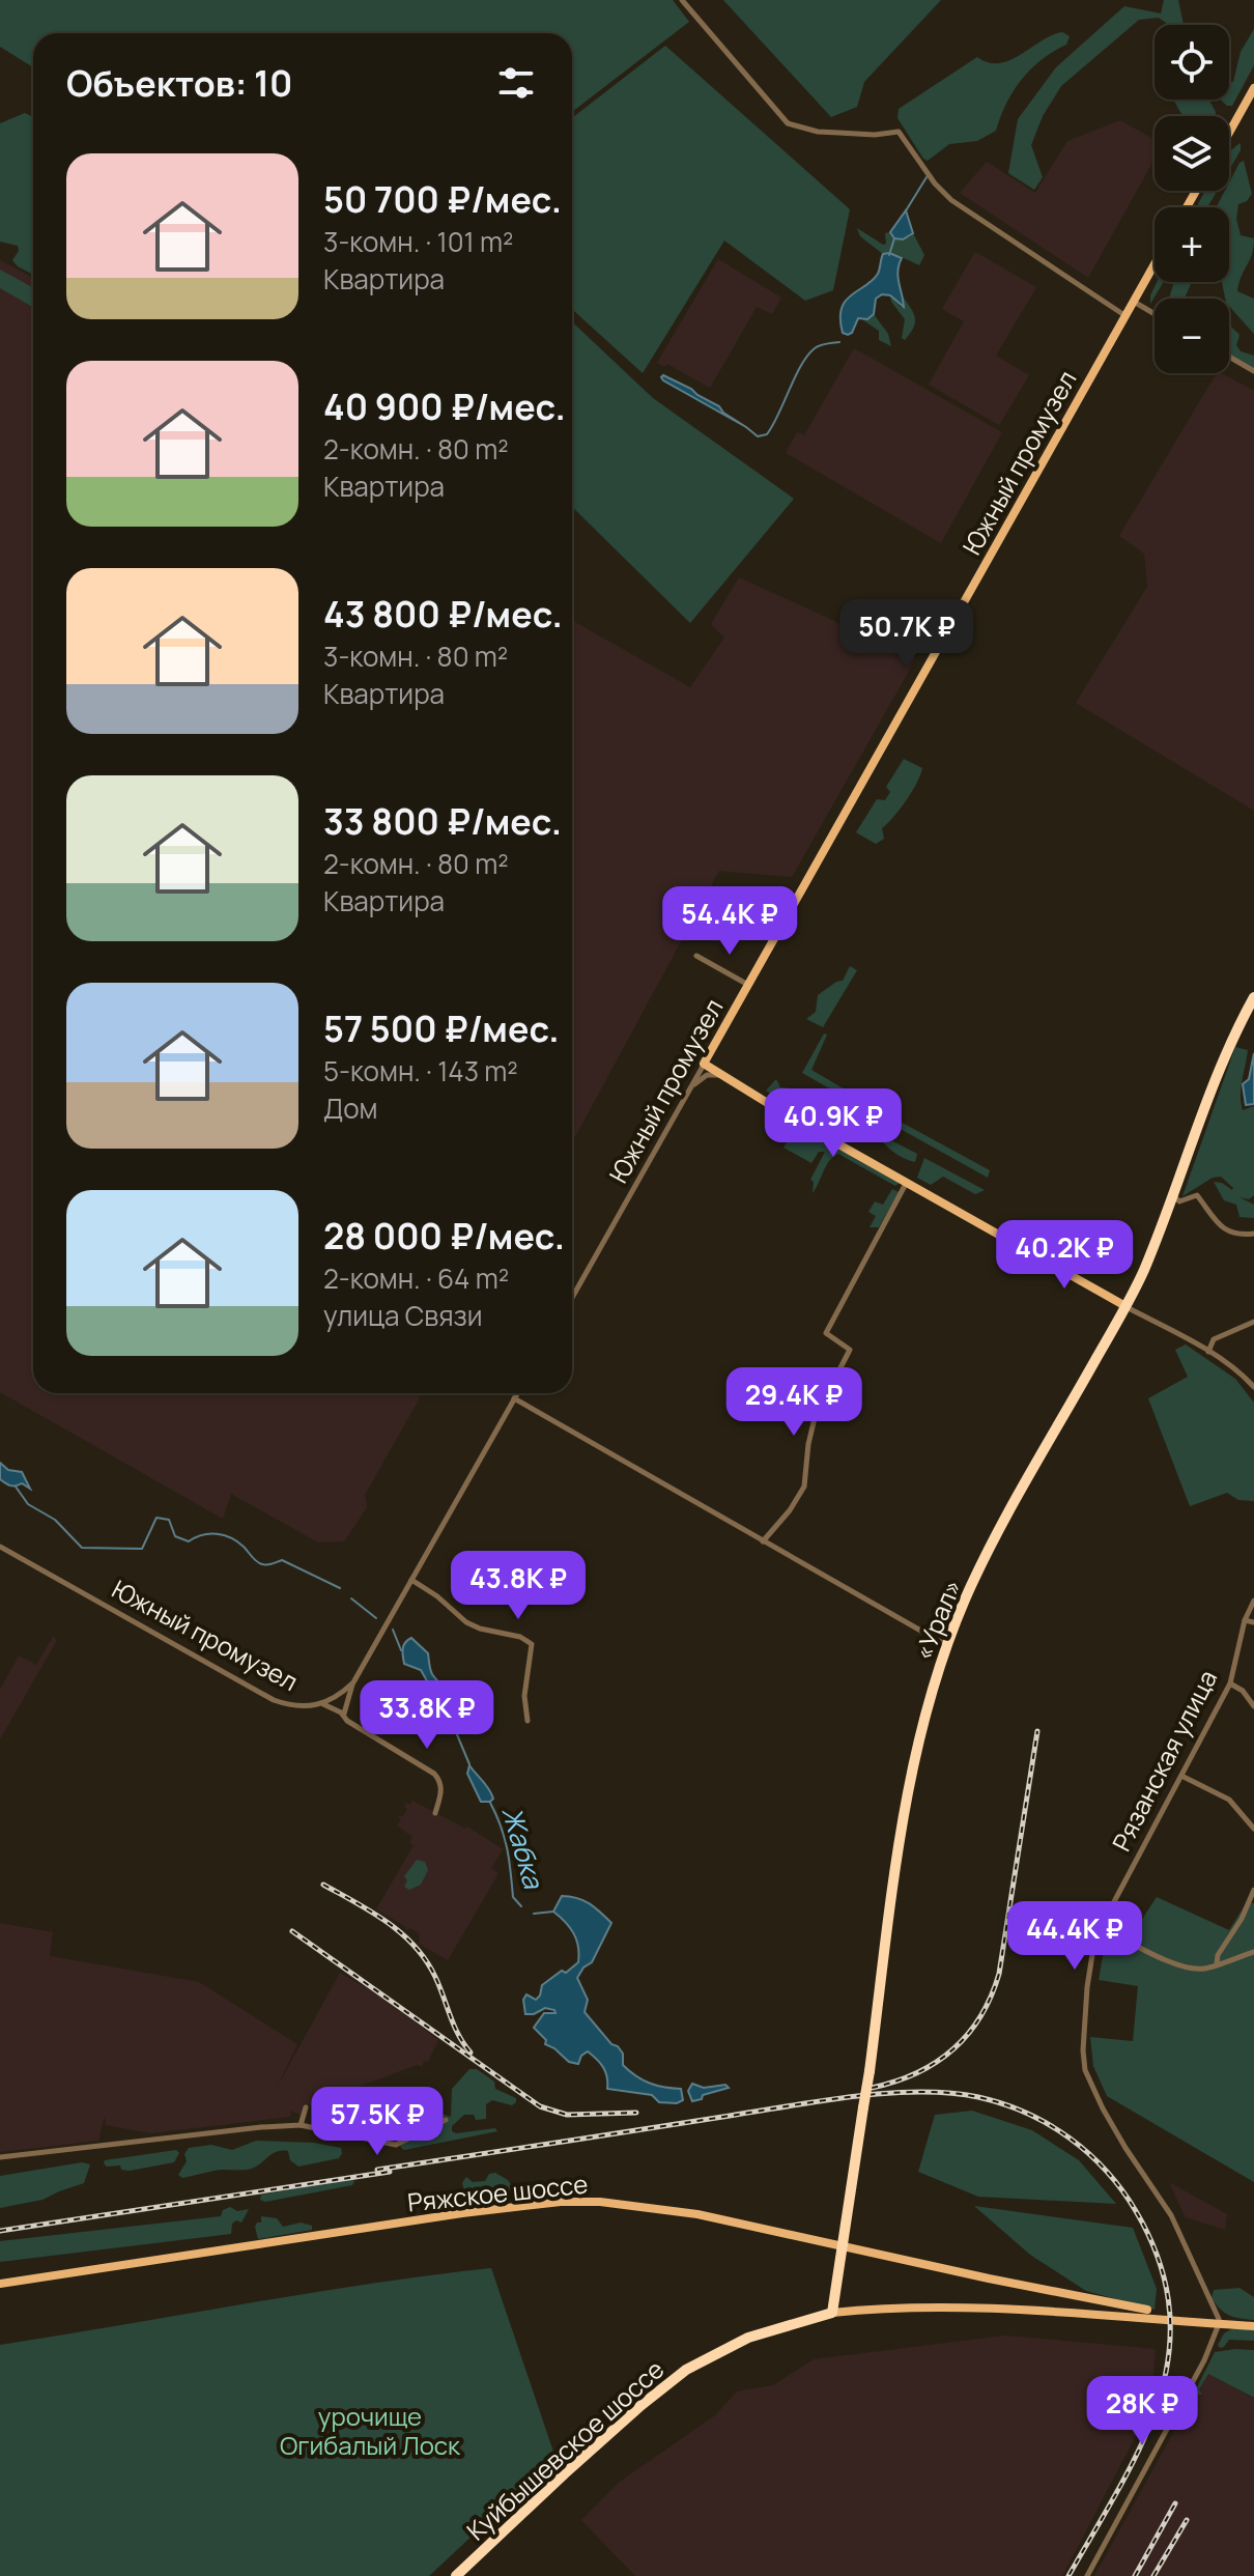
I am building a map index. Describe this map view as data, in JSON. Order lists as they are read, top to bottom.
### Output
{
  "streets": {
    "highway": ["«Урал»", "Куйбышевское шоссе"],
    "main road": ["Южный промузел", "Ряжское шоссе"],
    "street": ["Рязанская улица"]
  },
  "crossings": [
    ["«Урал»", "Ряжское шоссе"],
    ["«Урал»", "Куйбышевское шоссе"],
    ["Рязанская улица", "Куйбышевское шоссе"],
    ["Ряжское шоссе", "Куйбышевское шоссе"]
  ],
  "water": ["Жабка"],
  "parks": ["урочище Огибалый Лоск"],
  "page": {
    "map_buttons": ["+", "−"],
    "heading": "Объектов: 10",
    "list": [
      {
        "name": "50 700 ₽/мес.",
        "note": "3-комн. · 101 m² · Квартира"
      },
      {
        "name": "40 900 ₽/мес.",
        "note": "2-комн. · 80 m² · Квартира"
      },
      {
        "name": "43 800 ₽/мес.",
        "note": "3-комн. · 80 m² · Квартира"
      },
      {
        "name": "33 800 ₽/мес.",
        "note": "2-комн. · 80 m² · Квартира"
      },
      {
        "name": "57 500 ₽/мес.",
        "note": "5-комн. · 143 m² · Дом"
      },
      {
        "name": "28 000 ₽/мес.",
        "note": "2-комн. · 64 m² · улица Связи"
      }
    ],
    "price": [
      "50.7K ₽",
      "54.4K ₽",
      "40.9K ₽",
      "40.2K ₽",
      "29.4K ₽",
      "43.8K ₽",
      "33.8K ₽",
      "44.4K ₽",
      "57.5K ₽",
      "28K ₽"
    ]
  }
}
